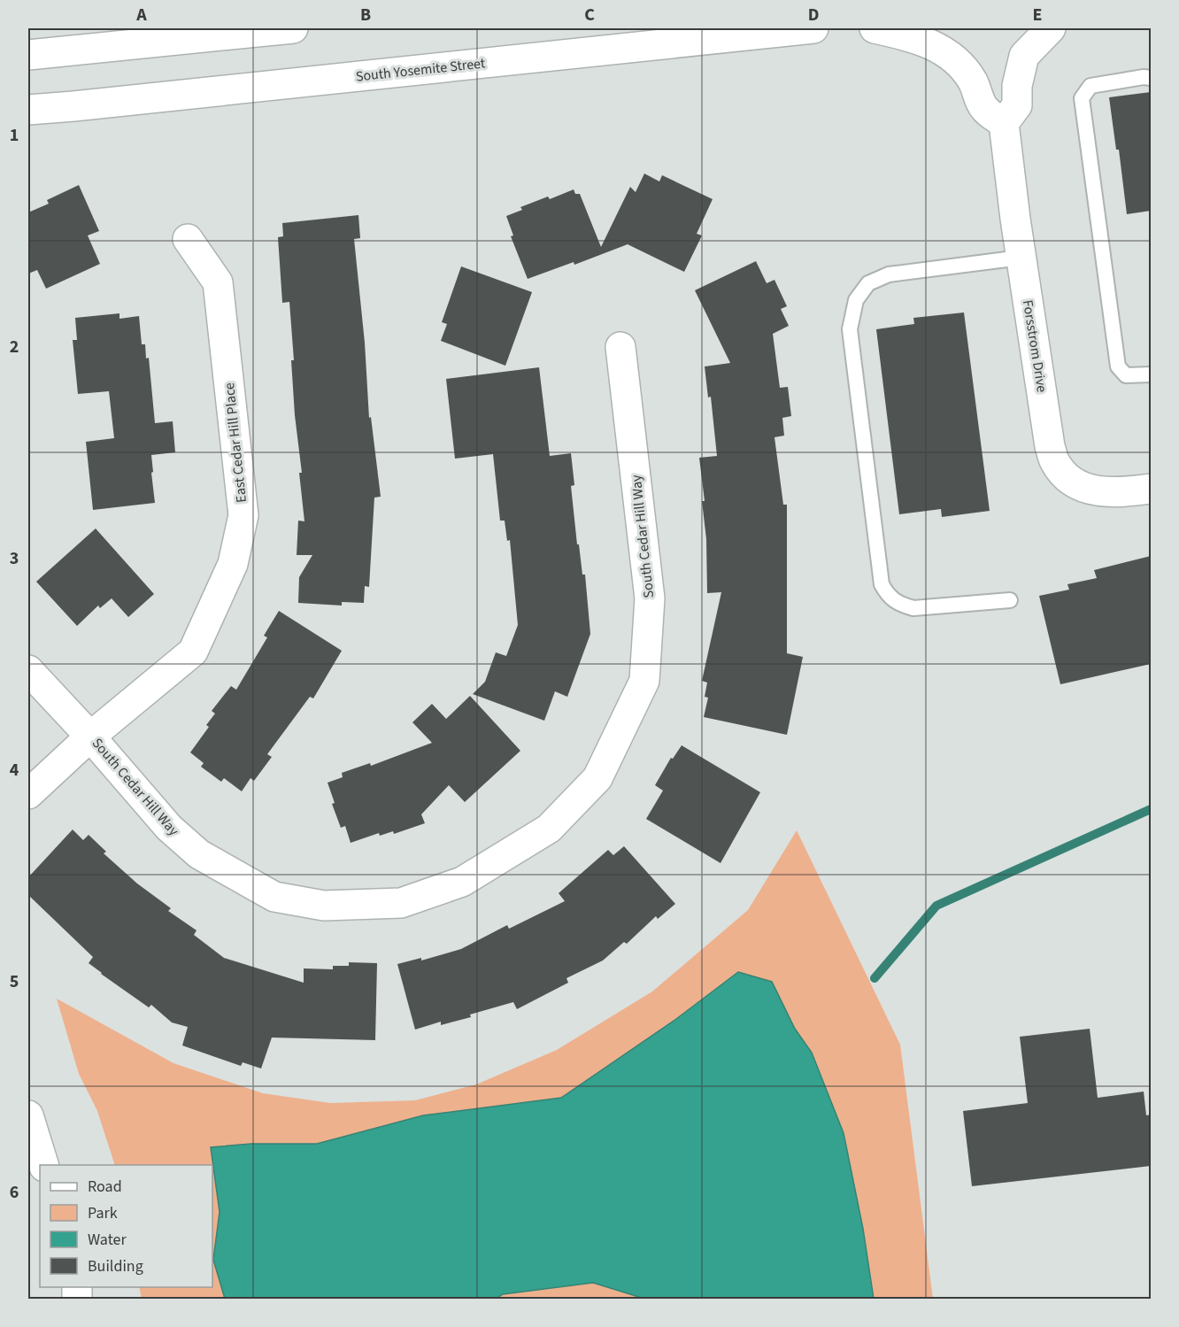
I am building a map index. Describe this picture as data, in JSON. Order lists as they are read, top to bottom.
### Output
{
  "streets": {
    "street": [
      "South Yosemite Street",
      "Forsstrom Drive",
      "East Cedar Hill Place",
      "South Cedar Hill Way"
    ]
  },
  "crossings": [
    ["East Cedar Hill Place", "South Cedar Hill Way"]
  ],
  "legend": [
    "Road",
    "Park",
    "Water",
    "Building"
  ],
  "grid": {
    "columns": [
      "A",
      "B",
      "C",
      "D",
      "E"
    ],
    "rows": [
      "1",
      "2",
      "3",
      "4",
      "5",
      "6"
    ]
  }
}
